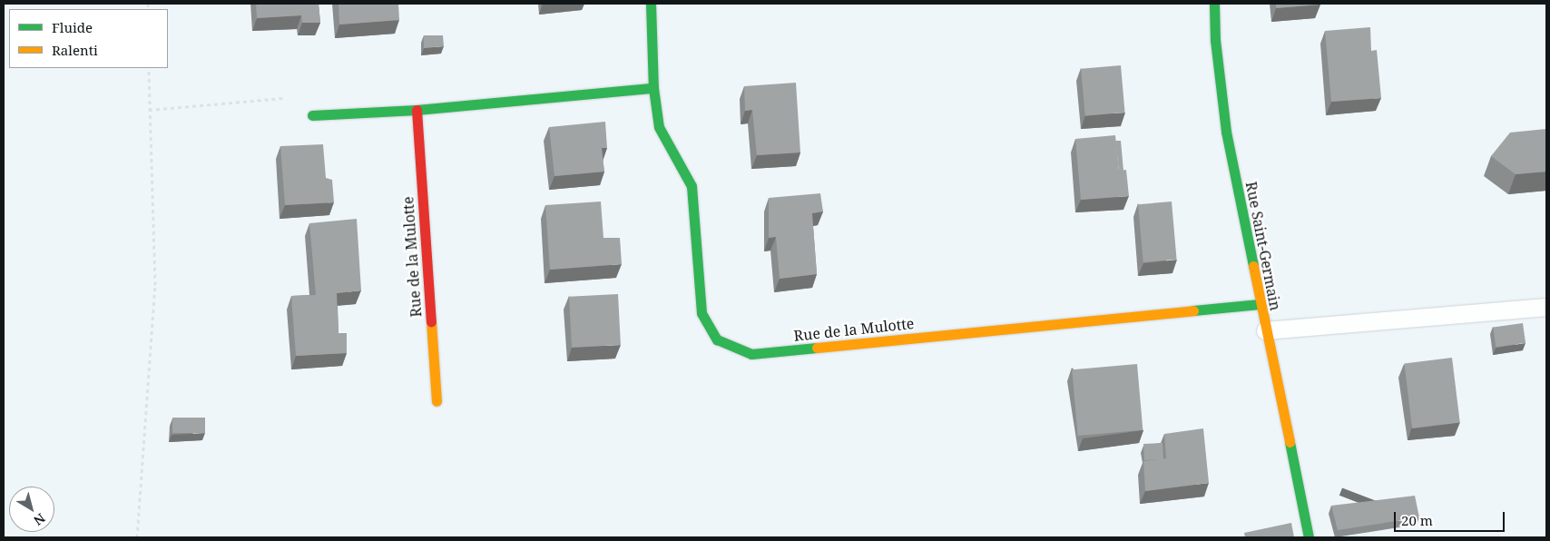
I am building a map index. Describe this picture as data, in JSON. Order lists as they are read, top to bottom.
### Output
{
  "streets": {
    "street": ["Rue Saint-Germain", "Rue de la Mulotte"]
  },
  "crossings": [
    ["Rue Saint-Germain", "Rue de la Mulotte"]
  ],
  "legend": ["Fluide", "Ralenti"],
  "scale_bar": "20 m",
  "north": "bottom right"
}
